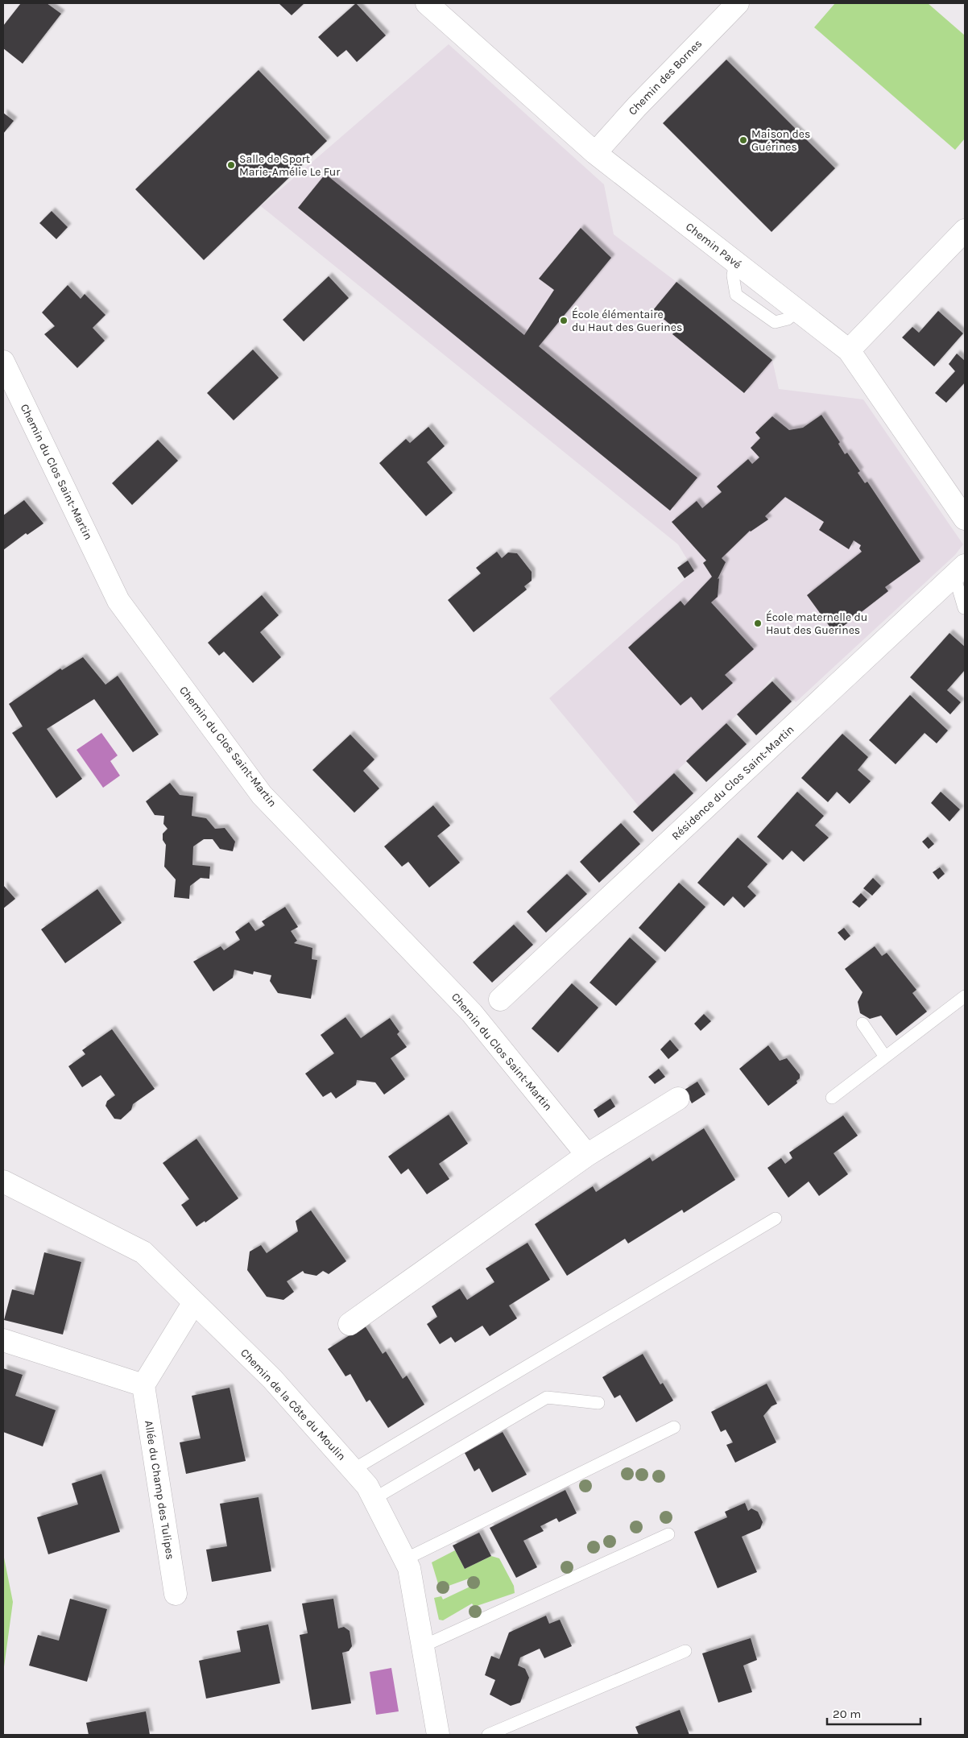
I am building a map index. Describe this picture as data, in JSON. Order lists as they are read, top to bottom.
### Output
{
  "streets": {
    "street": [
      "Chemin des Bornes",
      "Chemin Pavé",
      "Chemin du Clos Saint-Martin",
      "Résidence du Clos Saint-Martin",
      "Chemin de la Côte du Moulin",
      "Allée du Champ des Tulipes"
    ]
  },
  "crossings": [
    ["Chemin des Bornes", "Chemin Pavé"]
  ],
  "places": [
    "Maison des Guérines",
    "Salle de Sport Marie-Amélie Le Fur",
    "École élémentaire du Haut des Guerines",
    "École maternelle du Haut des Guerines"
  ],
  "scale_bar": "20 m"
}
